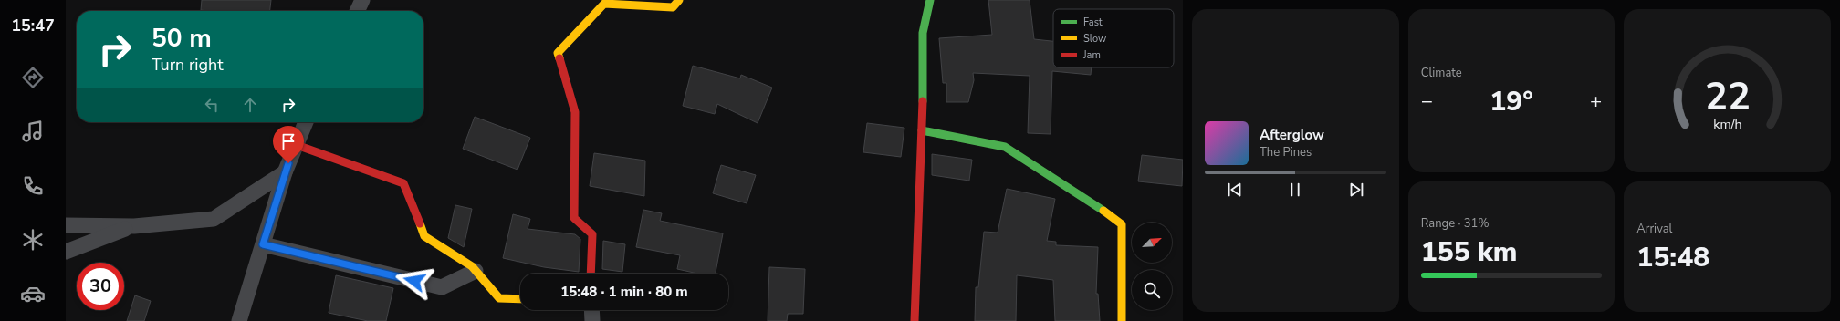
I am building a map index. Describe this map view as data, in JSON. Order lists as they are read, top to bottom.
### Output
{
  "legend": ["Fast", "Slow", "Jam"],
  "north": "top right",
  "page": {
    "tabs": "15:47",
    "tile": [
      "Climate",
      ["Range · 31%", "155 km"],
      ["Arrival", "15:48"]
    ],
    "turn": ["50 m", "Turn right"],
    "heat": ["−", "19°", "+"],
    "song": ["Afterglow", "The Pines"],
    "limit": "30",
    "trip": "15:48 · 1 min · 80 m",
    "gauge": ["22", "km/h"]
  }
}
